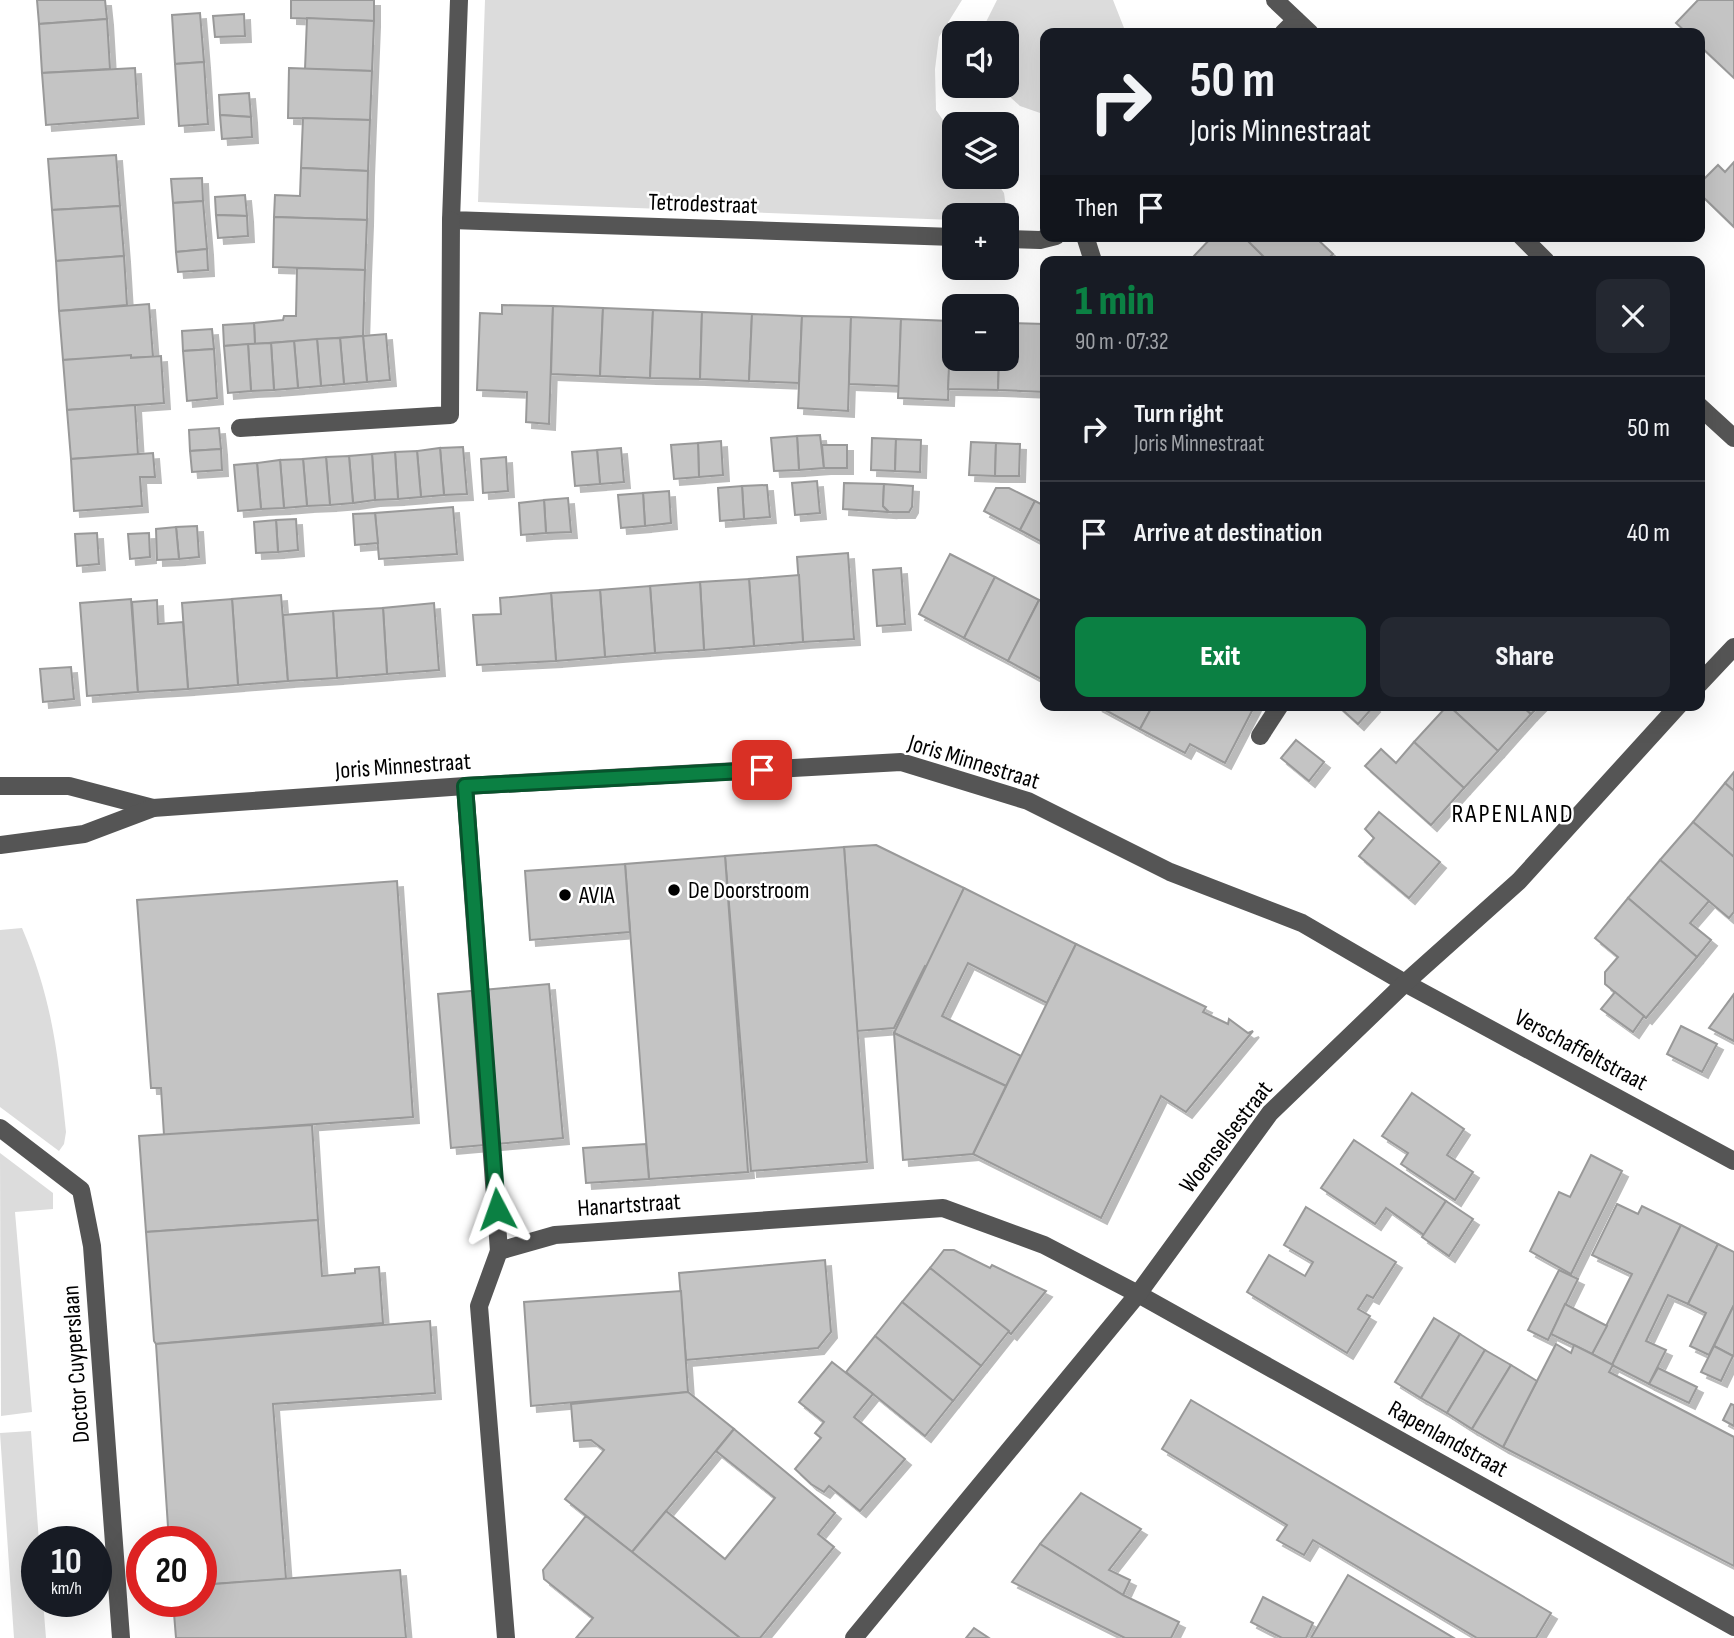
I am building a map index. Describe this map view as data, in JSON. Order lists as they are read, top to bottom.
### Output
{
  "streets": {
    "street": [
      "Tetrodestraat",
      "Joris Minnestraat",
      "Verschaffeltstraat",
      "Woenselsestraat",
      "Hanartstraat",
      "Doctor Cuyperslaan",
      "Rapenlandstraat"
    ]
  },
  "crossings": [
    ["Joris Minnestraat", "Verschaffeltstraat"],
    ["Joris Minnestraat", "Woenselsestraat"],
    ["Verschaffeltstraat", "Woenselsestraat"],
    ["Woenselsestraat", "Hanartstraat"],
    ["Woenselsestraat", "Rapenlandstraat"],
    ["Hanartstraat", "Rapenlandstraat"]
  ],
  "districts": ["RAPENLAND"],
  "places": ["De Doorstroom", "AVIA"],
  "page": {
    "map_buttons": ["+", "−"],
    "turn": ["50 m", "Joris Minnestraat"],
    "then": "Then",
    "heading": ["1 min", "90 m · 07:32"],
    "list": [
      {
        "name": "Turn right",
        "note": "Joris Minnestraat",
        "value": "50 m"
      },
      {
        "name": "Arrive at destination",
        "value": "40 m"
      }
    ],
    "buttons": ["Exit", "Share"],
    "speed": "10 km/h",
    "limit": "20"
  }
}
